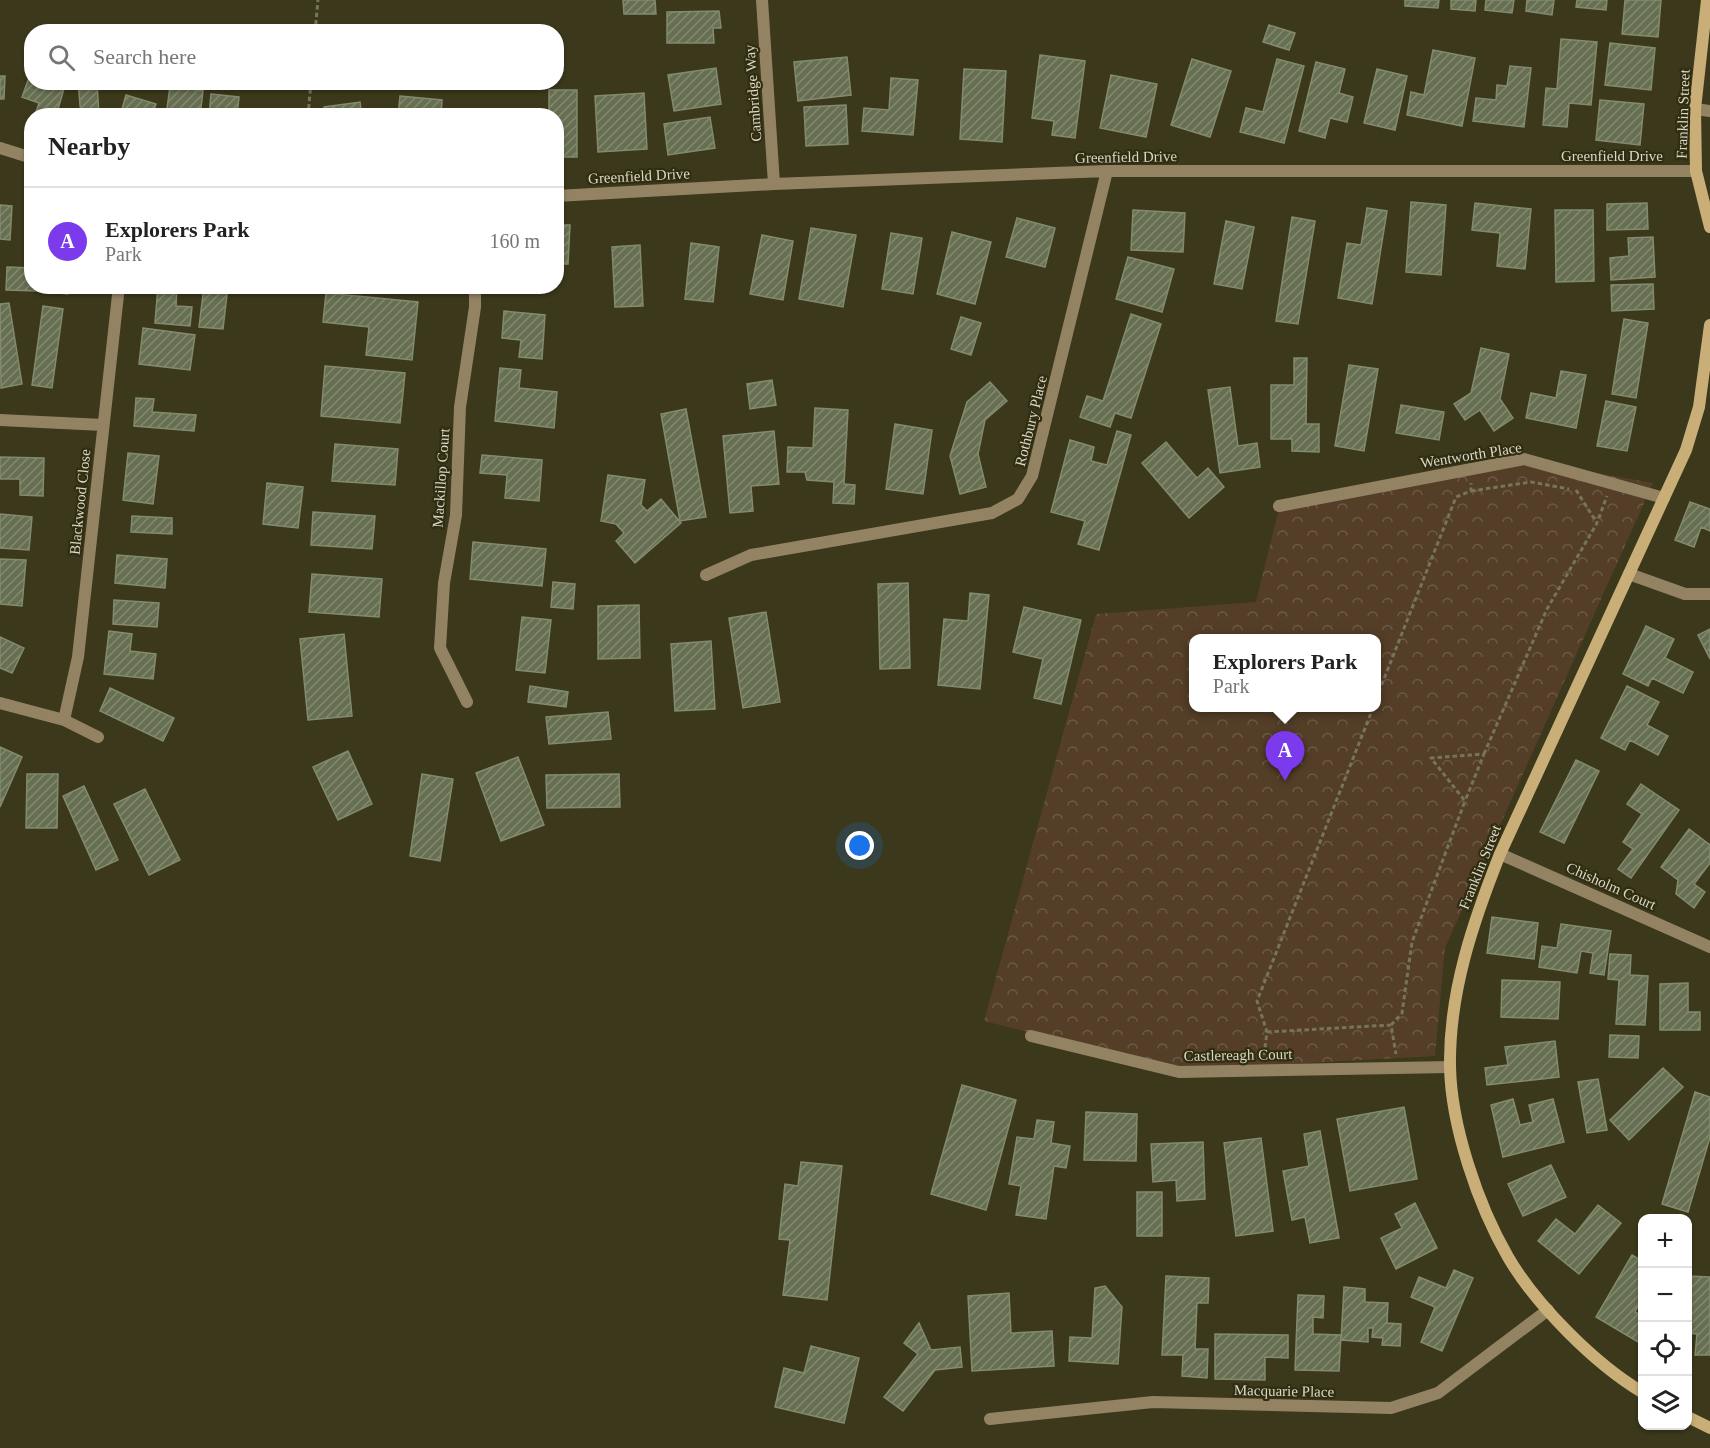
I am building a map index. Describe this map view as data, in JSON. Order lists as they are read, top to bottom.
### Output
{
  "streets": {
    "street": [
      "Cambridge Way",
      "Franklin Street",
      "Greenfield Drive",
      "Rothbury Place",
      "Wentworth Place",
      "Mackillop Court",
      "Blackwood Close",
      "Chisholm Court",
      "Castlereagh Court",
      "Macquarie Place"
    ]
  },
  "crossings": [
    ["Cambridge Way", "Greenfield Drive"],
    ["Franklin Street", "Greenfield Drive"],
    ["Franklin Street", "Wentworth Place"],
    ["Franklin Street", "Chisholm Court"],
    ["Franklin Street", "Castlereagh Court"],
    ["Franklin Street", "Macquarie Place"],
    ["Greenfield Drive", "Rothbury Place"]
  ],
  "page": {
    "search": "Search here",
    "heading": "Nearby",
    "list": [
      {
        "mark": "A",
        "name": "Explorers Park",
        "note": "Park",
        "value": "160 m"
      }
    ],
    "popup": ["Explorers Park", "Park"],
    "pins": "A",
    "map_buttons": ["+", "−"]
  }
}
